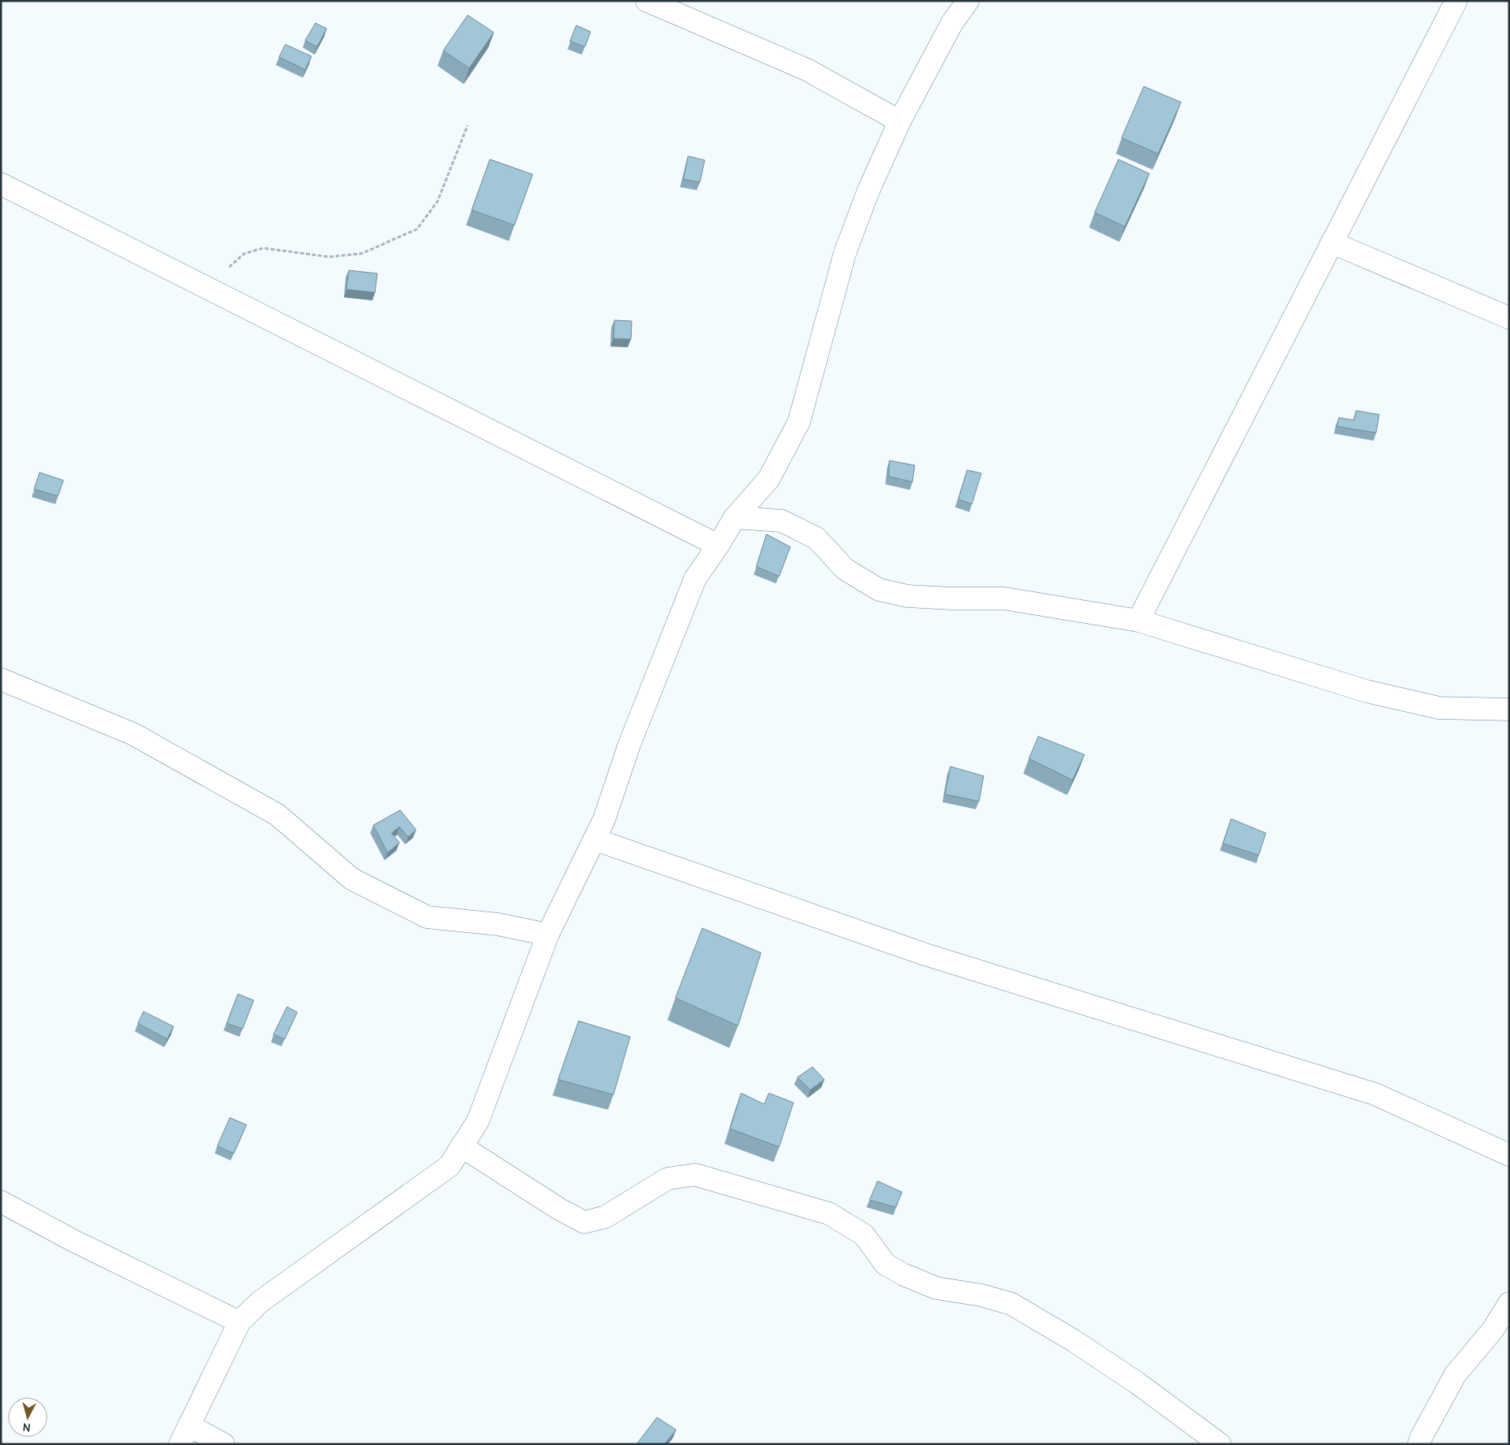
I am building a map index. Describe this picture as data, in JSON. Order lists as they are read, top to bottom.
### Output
{
  "north": "bottom"
}
